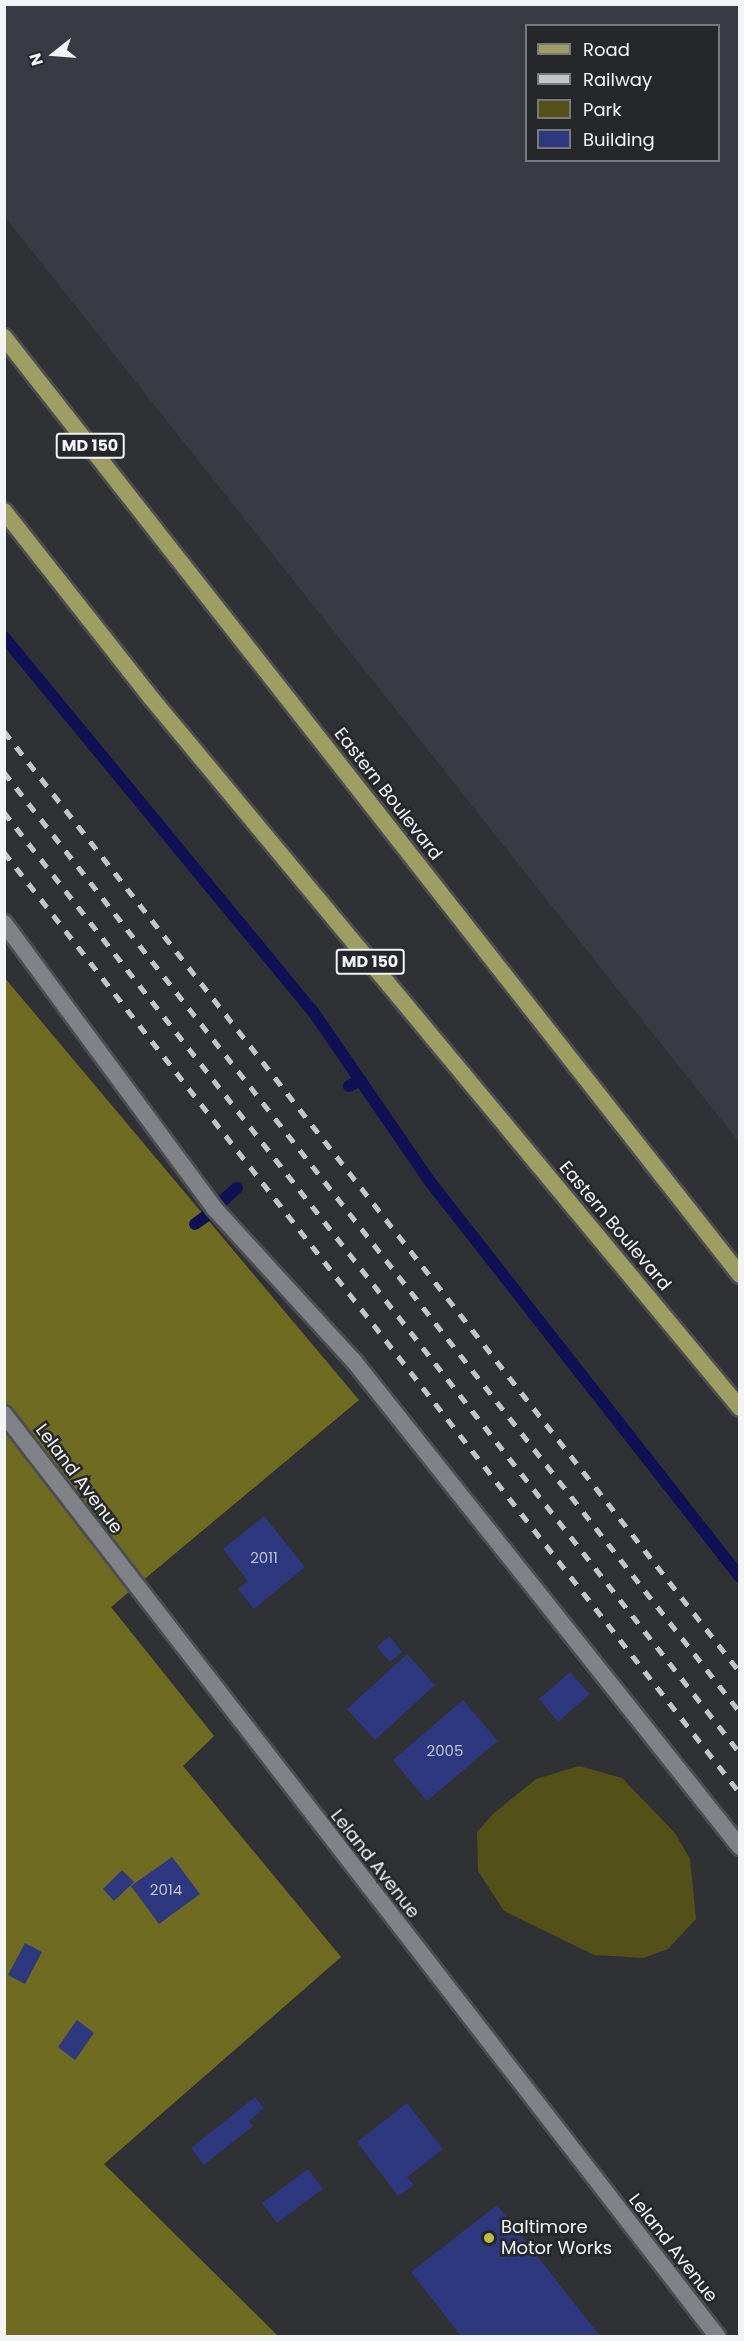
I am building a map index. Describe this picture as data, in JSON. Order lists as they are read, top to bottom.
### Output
{
  "streets": {
    "main road": ["MD 150", "Eastern Boulevard"],
    "street": ["Leland Avenue"]
  },
  "places": ["Baltimore Motor Works"],
  "house_numbers": ["2011", "2005", "2014"],
  "legend": [
    "Road",
    "Railway",
    "Park",
    "Building"
  ],
  "north": "left"
}
